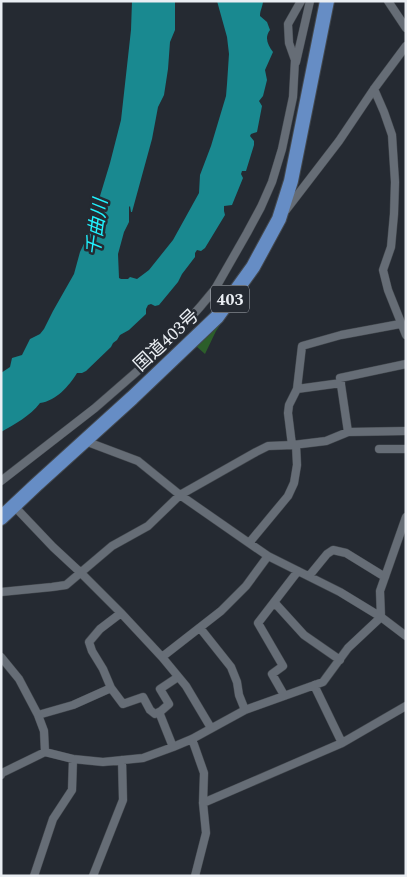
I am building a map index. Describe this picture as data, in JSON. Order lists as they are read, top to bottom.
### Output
{
  "streets": {
    "highway": ["403", "国道403号"]
  },
  "water": ["千曲川"]
}
